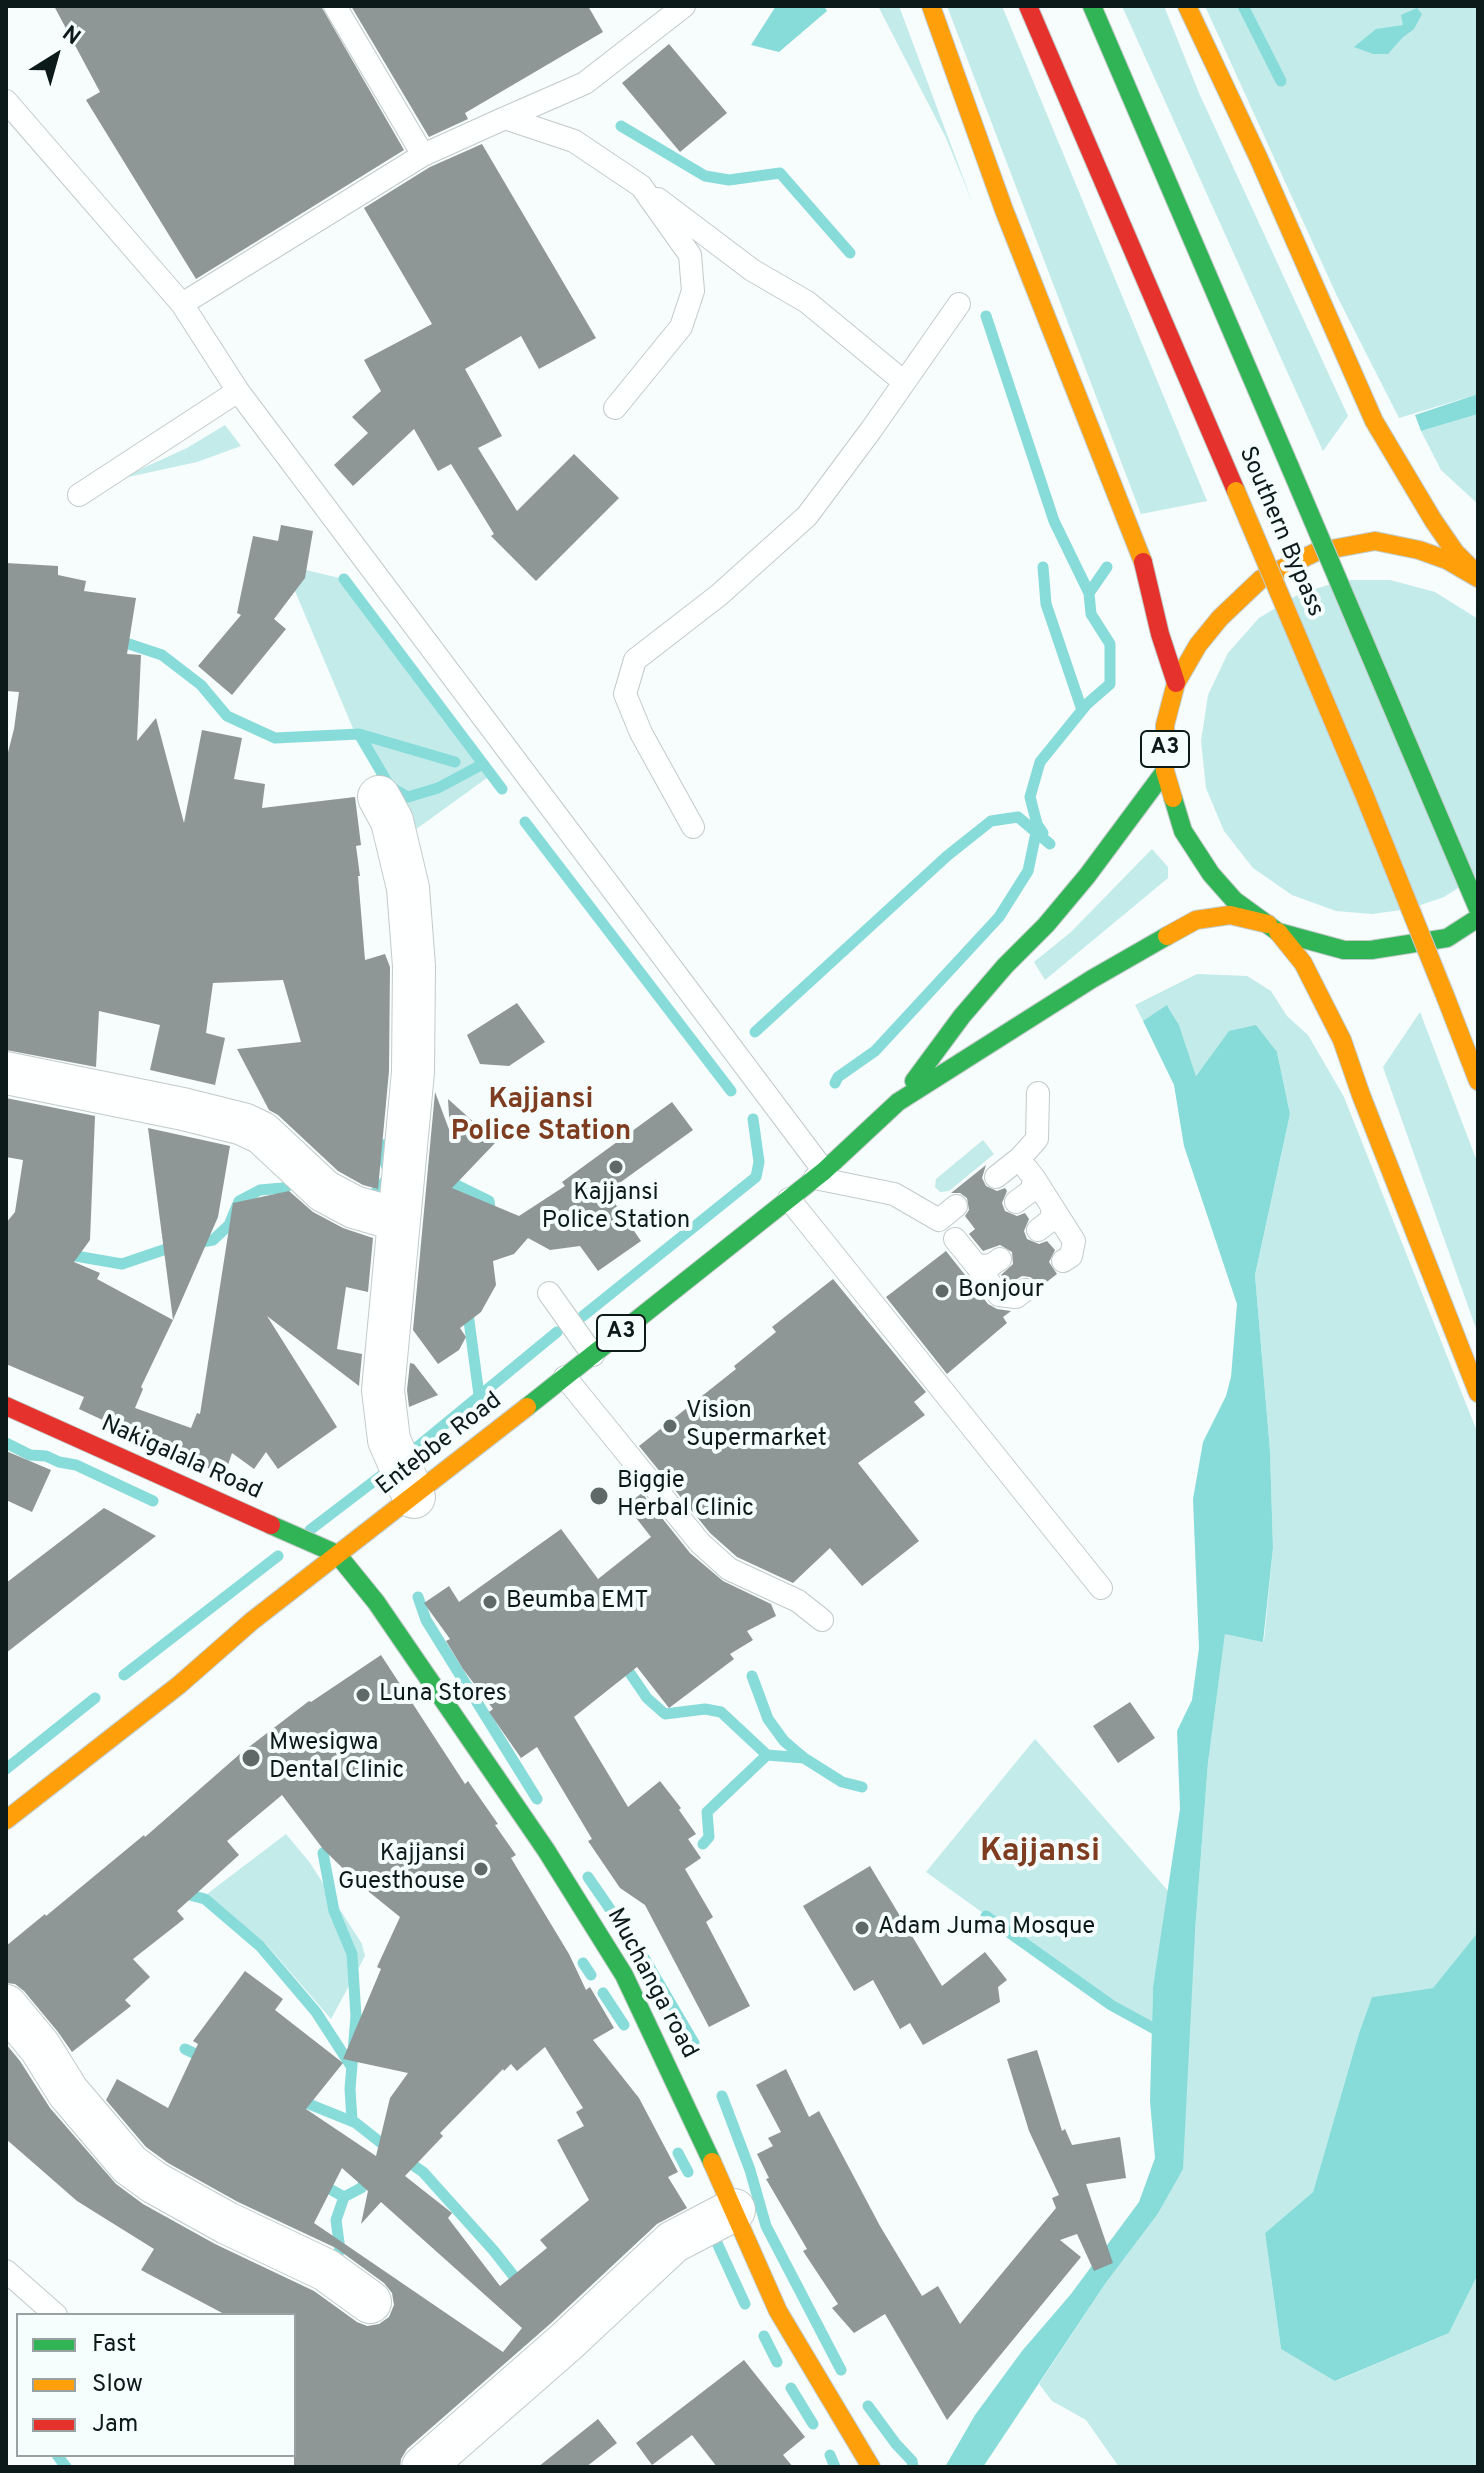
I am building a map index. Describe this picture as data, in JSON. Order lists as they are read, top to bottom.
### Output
{
  "streets": {
    "main road": [
      "Southern Bypass",
      "A3",
      "Entebbe Road",
      "Nakigalala Road",
      "Muchanga road"
    ]
  },
  "crossings": [
    ["A3", "Entebbe Road"],
    ["Entebbe Road", "Nakigalala Road"],
    ["Entebbe Road", "Muchanga road"],
    ["Nakigalala Road", "Muchanga road"]
  ],
  "districts": ["Kajjansi Police Station", "Kajjansi"],
  "places": [
    "Kajjansi Police Station",
    "Bonjour",
    "Vision Supermarket",
    "Biggie Herbal Clinic",
    "Beumba EMT",
    "Luna Stores",
    "Mwesigwa Dental Clinic",
    "Kajjansi Guesthouse",
    "Adam Juma Mosque"
  ],
  "legend": ["Fast", "Slow", "Jam"],
  "north": "top right"
}
